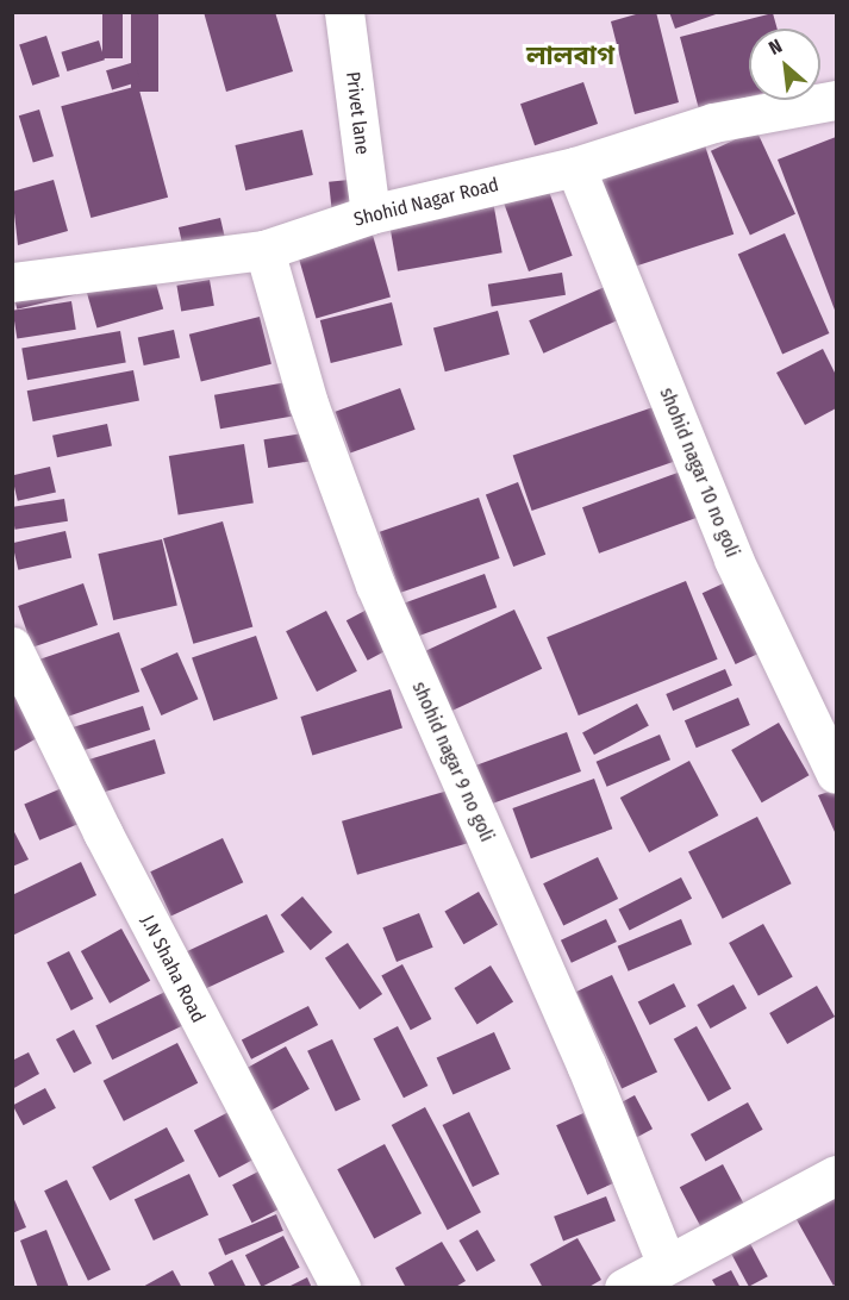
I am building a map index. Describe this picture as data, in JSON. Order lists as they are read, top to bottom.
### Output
{
  "streets": {
    "street": [
      "Privet lane",
      "Shohid Nagar Road",
      "shohid nagar 10 no goli",
      "shohid nagar 9 no goli",
      "J.N Shaha Road"
    ]
  },
  "crossings": [
    ["Privet lane", "Shohid Nagar Road"],
    ["Shohid Nagar Road", "shohid nagar 10 no goli"],
    ["Shohid Nagar Road", "shohid nagar 9 no goli"]
  ],
  "districts": ["লালবাগ"],
  "north": "top left"
}
